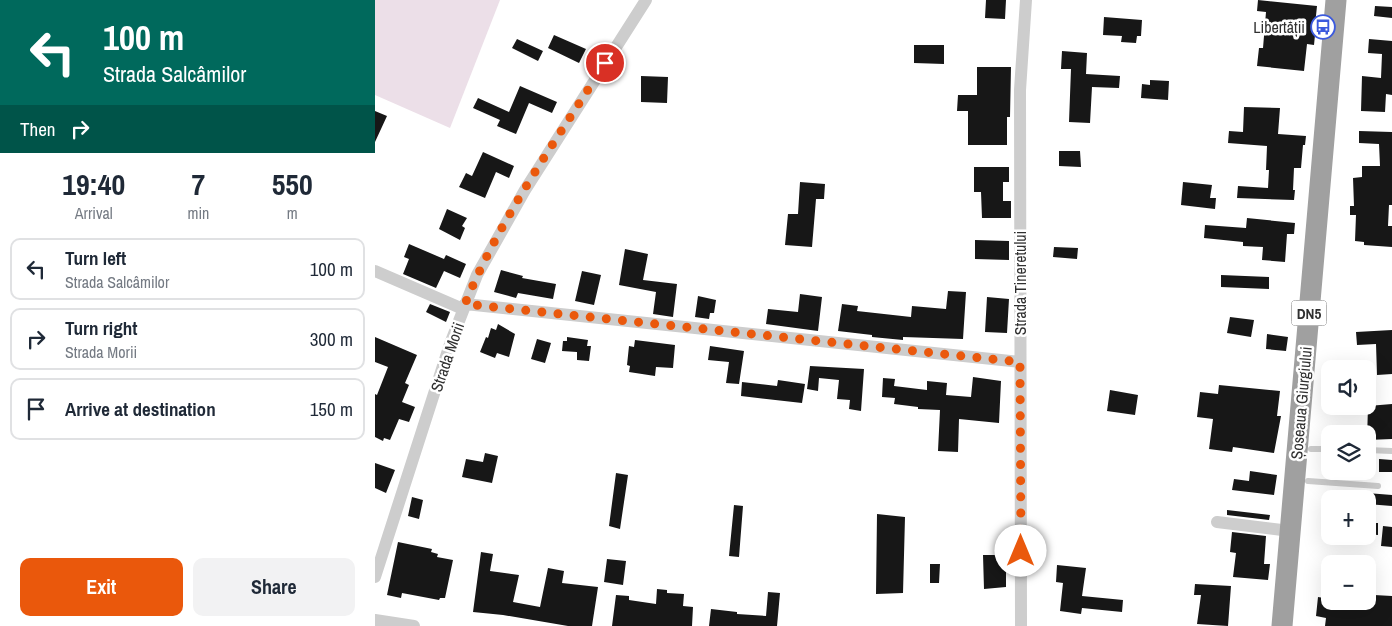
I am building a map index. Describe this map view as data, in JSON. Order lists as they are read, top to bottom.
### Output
{
  "streets": {
    "highway": ["DN5", "Șoseaua Giurgiului"],
    "street": ["Strada Tineretului", "Strada Morii"]
  },
  "places": {
    "bus stop": ["Libertății"]
  },
  "page": {
    "turn": ["100 m", "Strada Salcâmilor"],
    "then": "Then",
    "eta": [
      "19:40",
      "Arrival",
      "7",
      "min",
      "550",
      "m"
    ],
    "list": [
      {
        "name": "Turn left",
        "note": "Strada Salcâmilor",
        "value": "100 m"
      },
      {
        "name": "Turn right",
        "note": "Strada Morii",
        "value": "300 m"
      },
      {
        "name": "Arrive at destination",
        "value": "150 m"
      }
    ],
    "map_buttons": ["+", "−"],
    "buttons": ["Exit", "Share"]
  }
}
